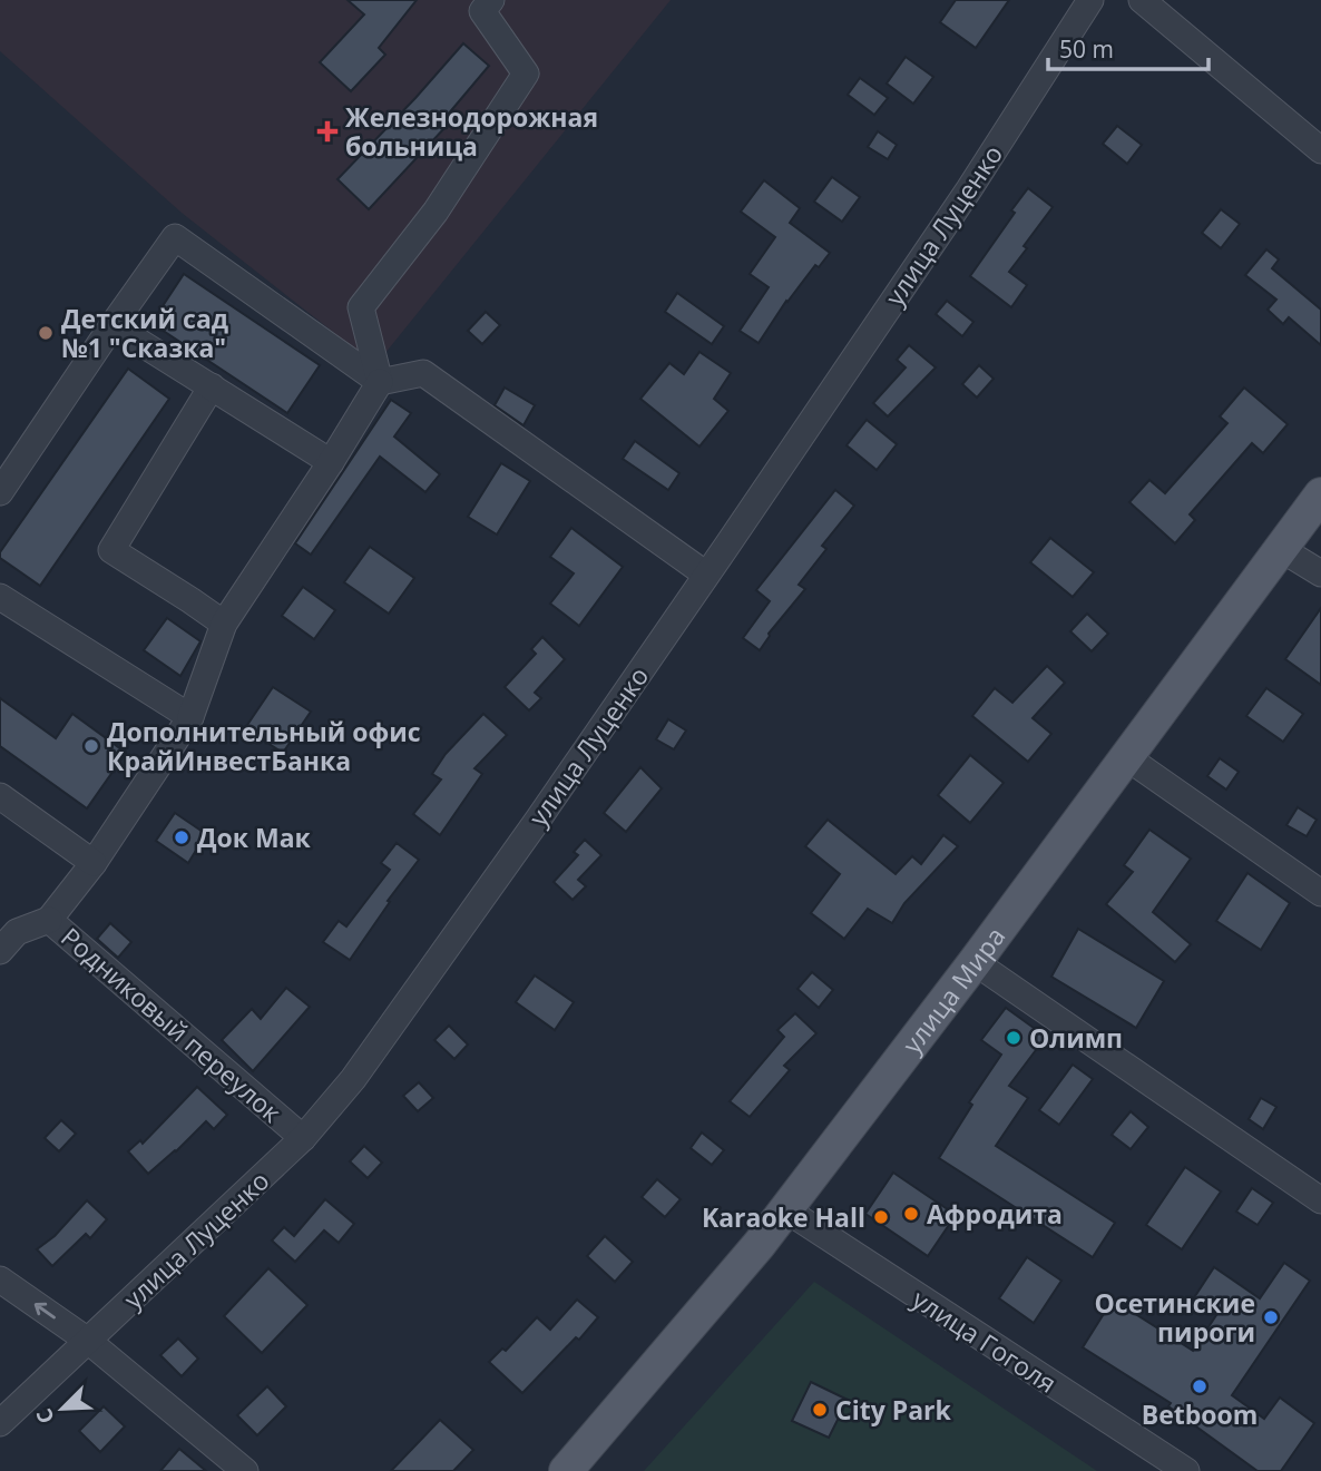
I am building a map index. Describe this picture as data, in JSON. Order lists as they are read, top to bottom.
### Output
{
  "streets": {
    "main road": ["улица Мира"],
    "street": ["улица Луценко", "Родниковый переулок", "улица Гоголя"]
  },
  "crossings": [
    ["улица Луценко", "Родниковый переулок"],
    ["улица Мира", "улица Гоголя"]
  ],
  "places": {
    "health": ["Железнодорожная больница"],
    "other": [
      "Детский сад №1 \"Сказка\"",
      "Дополнительный офис КрайИнвестБанка",
      "Док Мак",
      "Олимп",
      "Афродита",
      "Karaoke Hall",
      "Осетинские пироги",
      "Betboom",
      "City Park"
    ]
  },
  "scale_bar": "50 m",
  "north": "bottom left"
}
